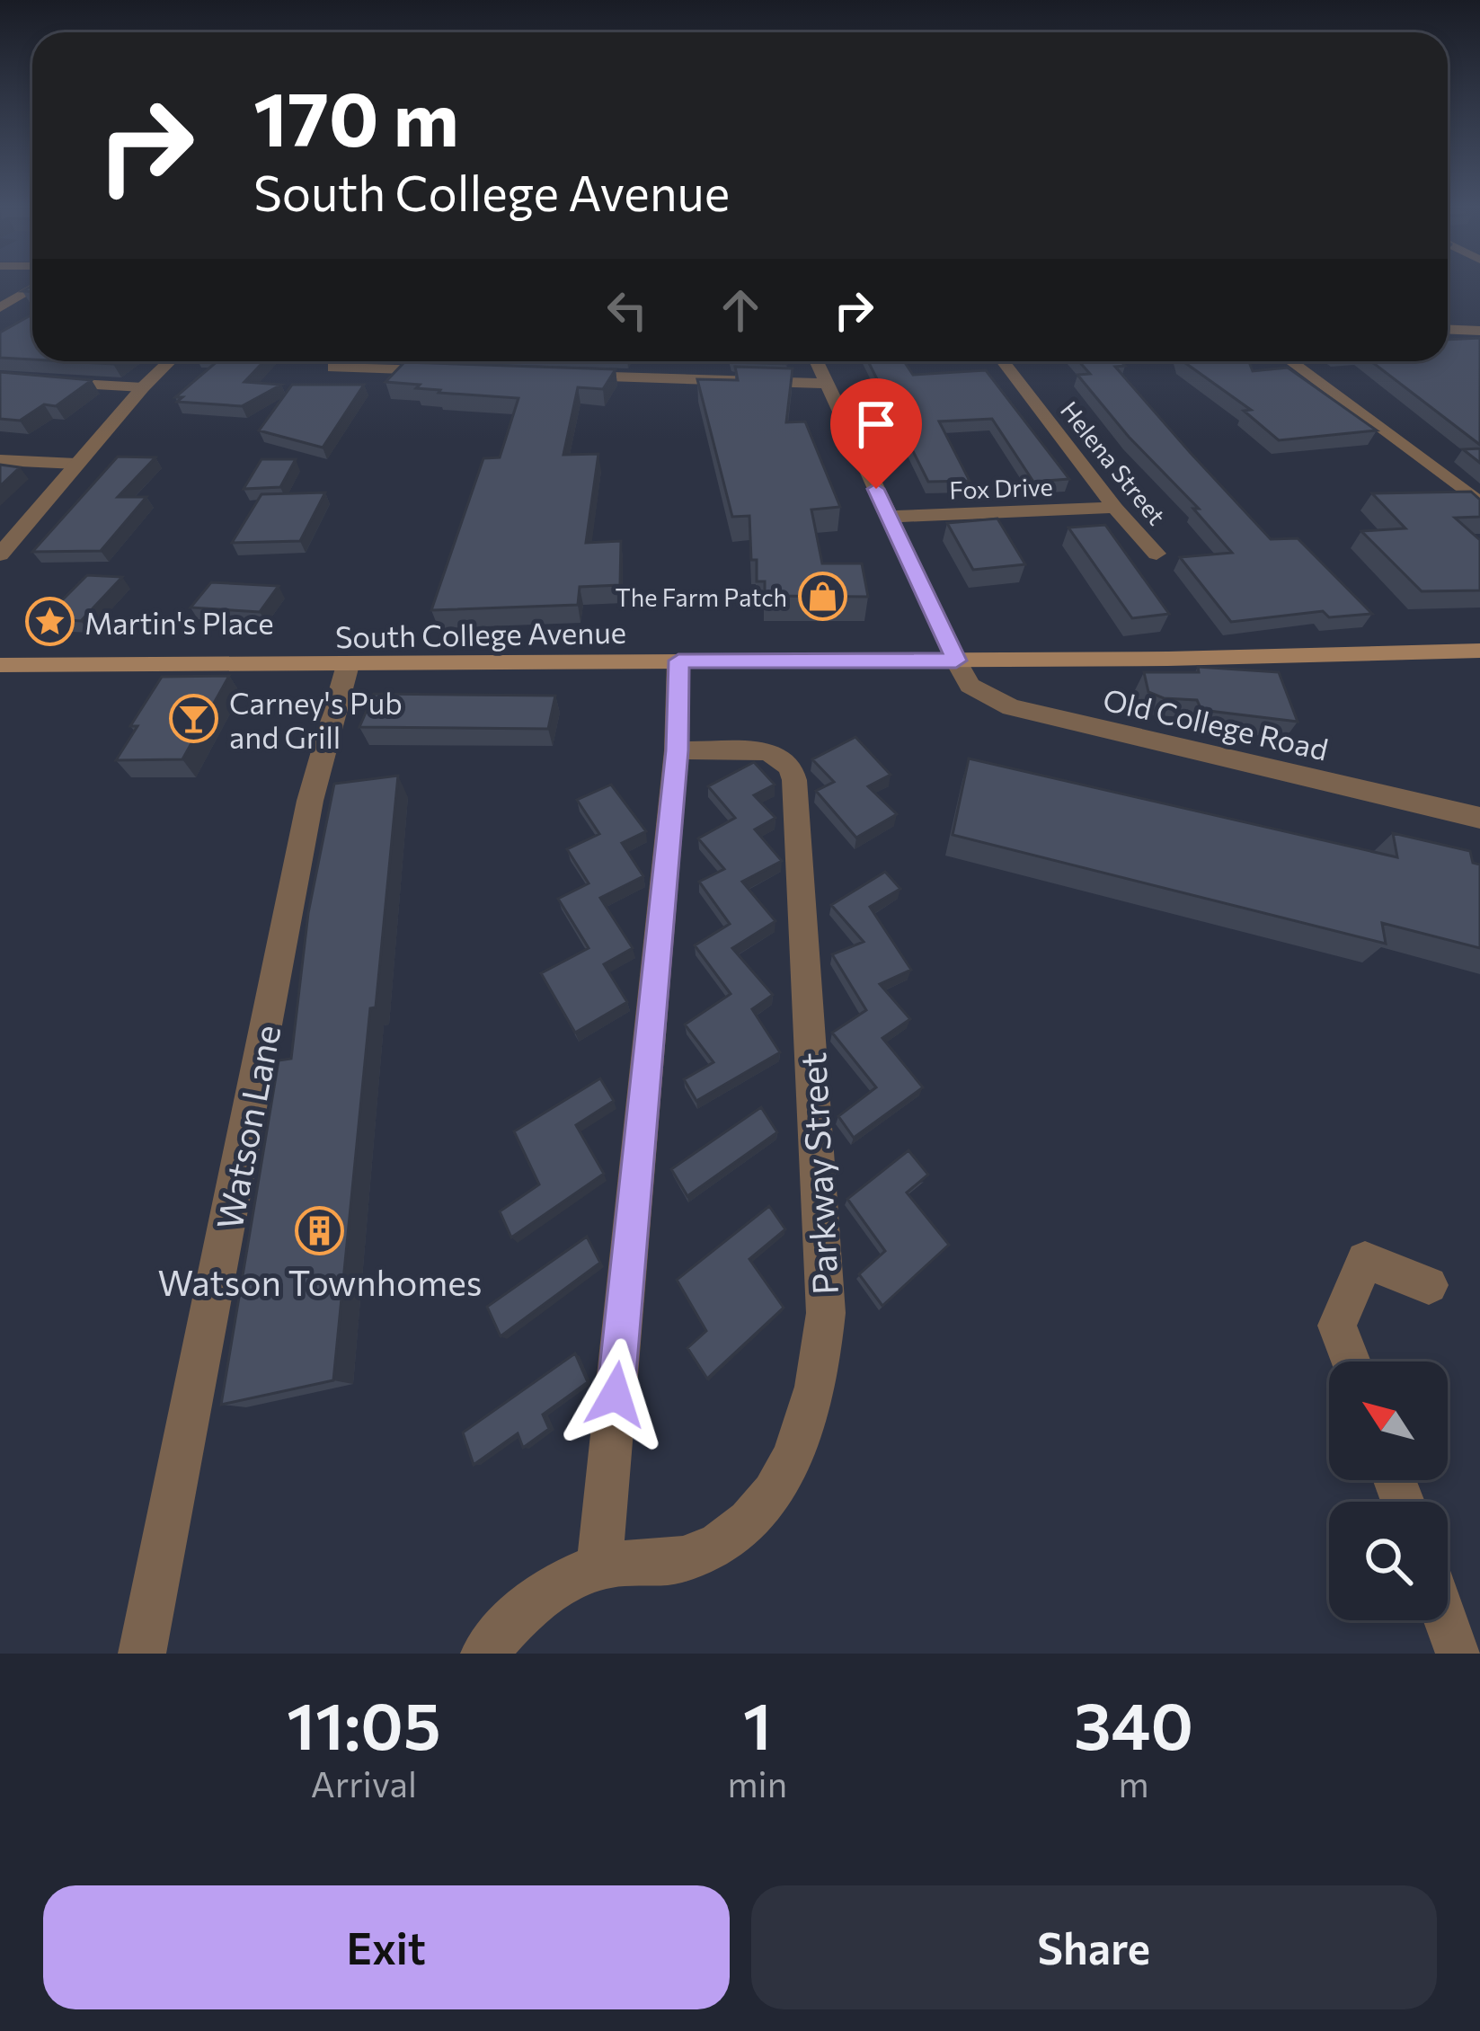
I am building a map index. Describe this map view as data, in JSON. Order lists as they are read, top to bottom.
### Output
{
  "streets": {
    "main road": ["South College Avenue"],
    "street": [
      "Helena Street",
      "Fox Drive",
      "Old College Road",
      "Watson Lane",
      "Parkway Street"
    ]
  },
  "crossings": [
    ["Helena Street", "Fox Drive"],
    ["Fox Drive", "Old College Road"],
    ["South College Avenue", "Old College Road"],
    ["South College Avenue", "Watson Lane"]
  ],
  "places": {
    "shop": ["The Farm Patch"],
    "place": ["Martin's Place"],
    "bar": ["Carney's Pub and Grill"],
    "building": ["Watson Townhomes"]
  },
  "north": "top left",
  "page": {
    "turn": ["170 m", "South College Avenue"],
    "eta": [
      "11:05",
      "Arrival",
      "1",
      "min",
      "340",
      "m"
    ],
    "buttons": ["Exit", "Share"]
  }
}
